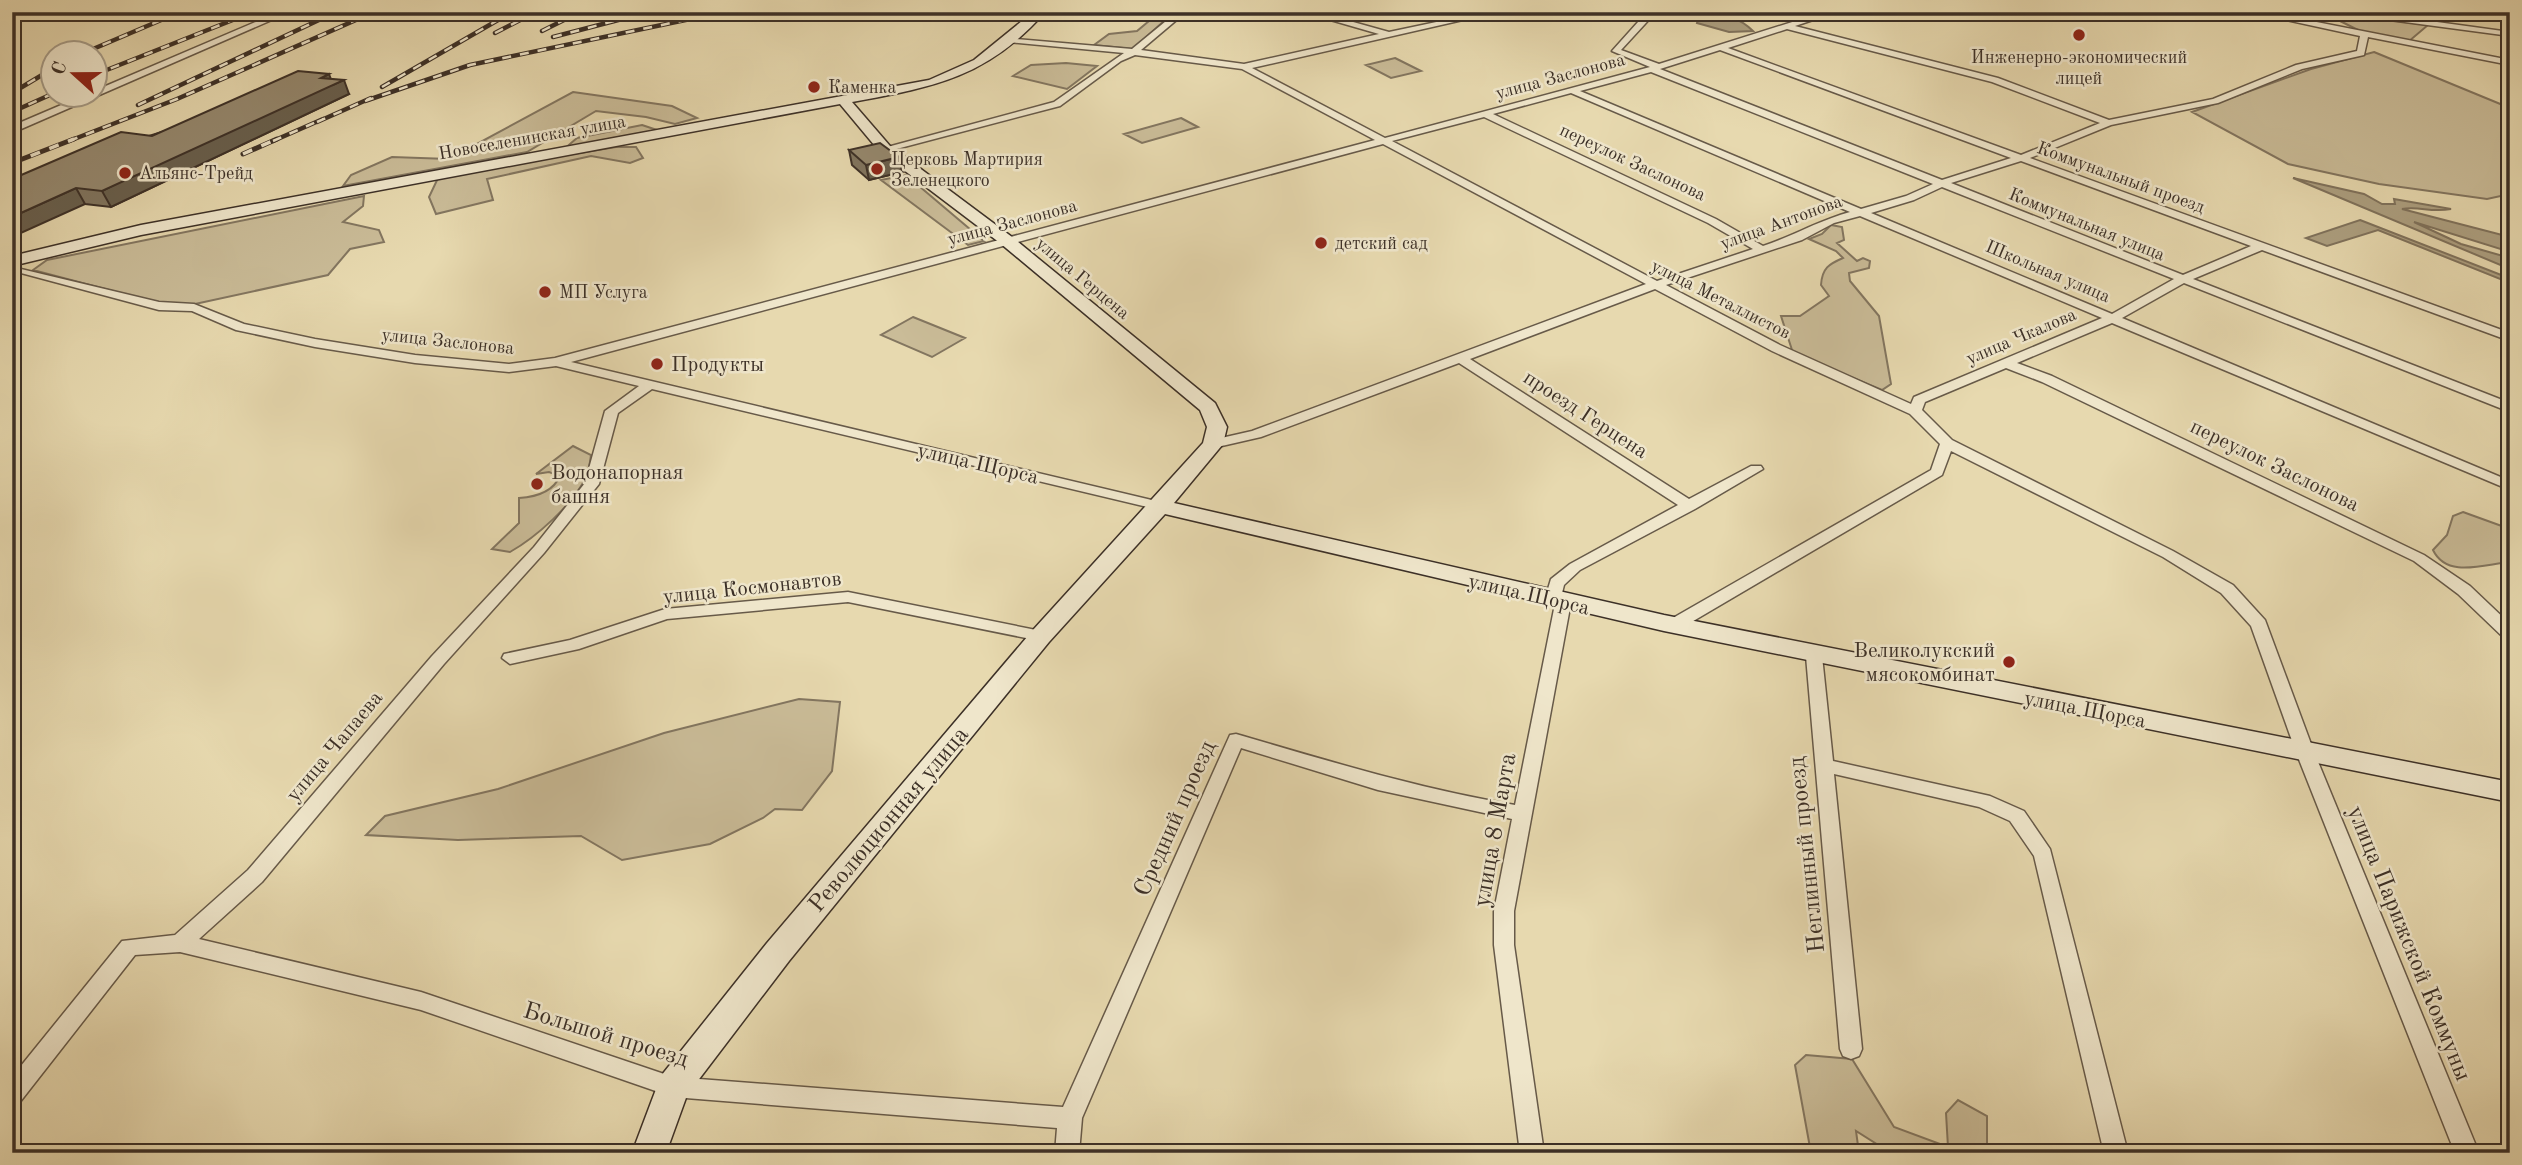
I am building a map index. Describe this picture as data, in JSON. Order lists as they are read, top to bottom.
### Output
{
  "streets": {
    "main road": [
      "Новоселенинская улица",
      "улица Герцена",
      "улица Щорса",
      "Революционная улица"
    ],
    "street": [
      "улица Заслонова",
      "переулок Заслонова",
      "Коммунальный проезд",
      "улица Антонова",
      "Коммунальная улица",
      "Школьная улица",
      "улица Металлистов",
      "улица Чкалова",
      "проезд Герцена",
      "улица Космонавтов",
      "улица Чапаева",
      "Средний проезд",
      "улица 8 Марта",
      "Неглинный проезд",
      "улица Парижской Коммуны",
      "Большой проезд"
    ]
  },
  "crossings": [
    ["улица Заслонова", "переулок Заслонова"],
    ["улица Заслонова", "Коммунальный проезд"],
    ["улица Заслонова", "Коммунальная улица"],
    ["улица Заслонова", "Школьная улица"],
    ["улица Заслонова", "улица Герцена"],
    ["улица Заслонова", "улица Металлистов"],
    ["улица Заслонова", "улица Щорса"],
    ["Новоселенинская улица", "улица Герцена"],
    ["Новоселенинская улица", "улица Металлистов"],
    ["переулок Заслонова", "улица Антонова"],
    ["переулок Заслонова", "улица Чкалова"],
    ["Коммунальный проезд", "улица Антонова"],
    ["Коммунальный проезд", "улица Чкалова"],
    ["улица Антонова", "Коммунальная улица"],
    ["улица Антонова", "Школьная улица"],
    ["улица Антонова", "улица Герцена"],
    ["улица Антонова", "улица Металлистов"],
    ["улица Антонова", "проезд Герцена"],
    ["Коммунальная улица", "улица Чкалова"],
    ["Школьная улица", "улица Чкалова"],
    ["улица Металлистов", "улица Чкалова"],
    ["улица Металлистов", "улица Щорса"],
    ["улица Металлистов", "улица Парижской Коммуны"],
    ["улица Щорса", "улица Чапаева"],
    ["улица Щорса", "Революционная улица"],
    ["улица Щорса", "улица 8 Марта"],
    ["улица Щорса", "Неглинный проезд"],
    ["улица Щорса", "улица Парижской Коммуны"],
    ["улица Космонавтов", "Революционная улица"],
    ["улица Чапаева", "Большой проезд"],
    ["Средний проезд", "улица 8 Марта"],
    ["Средний проезд", "Большой проезд"],
    ["Революционная улица", "Большой проезд"]
  ],
  "places": [
    "Инженерно-экономический лицей",
    "Каменка",
    "Церковь Мартирия Зеленецкого",
    "Альянс-Трейд",
    "детский сад",
    "МП Услуга",
    "Продукты",
    "Водонапорная башня",
    "Великолукский мясокомбинат"
  ],
  "north": "left"
}
